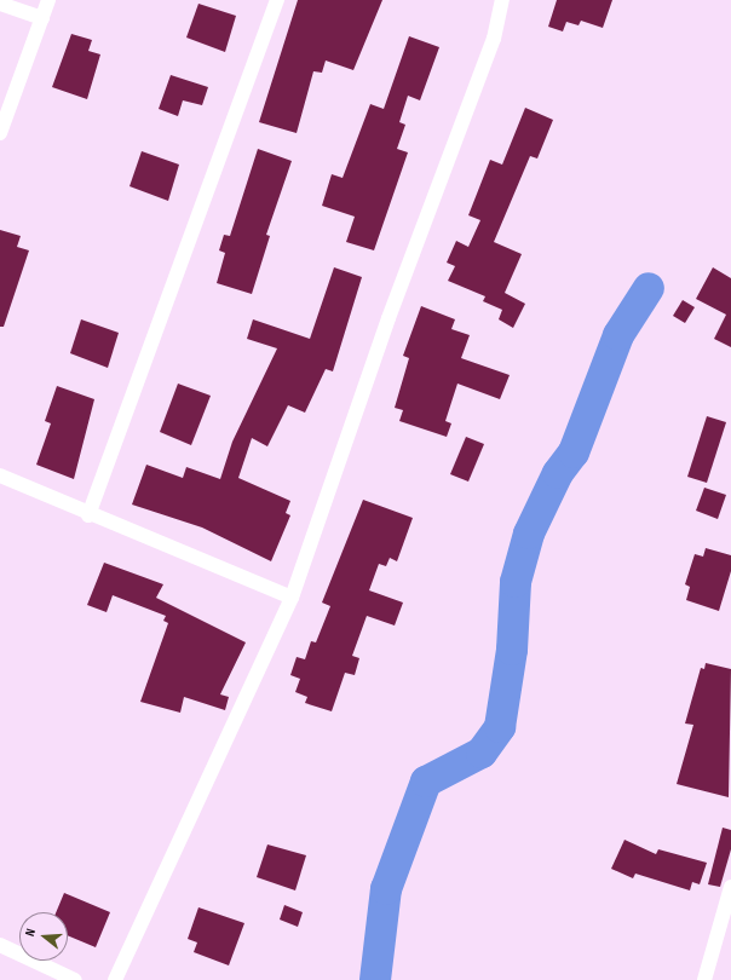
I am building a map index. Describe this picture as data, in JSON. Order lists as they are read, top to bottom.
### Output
{
  "north": "left"
}
